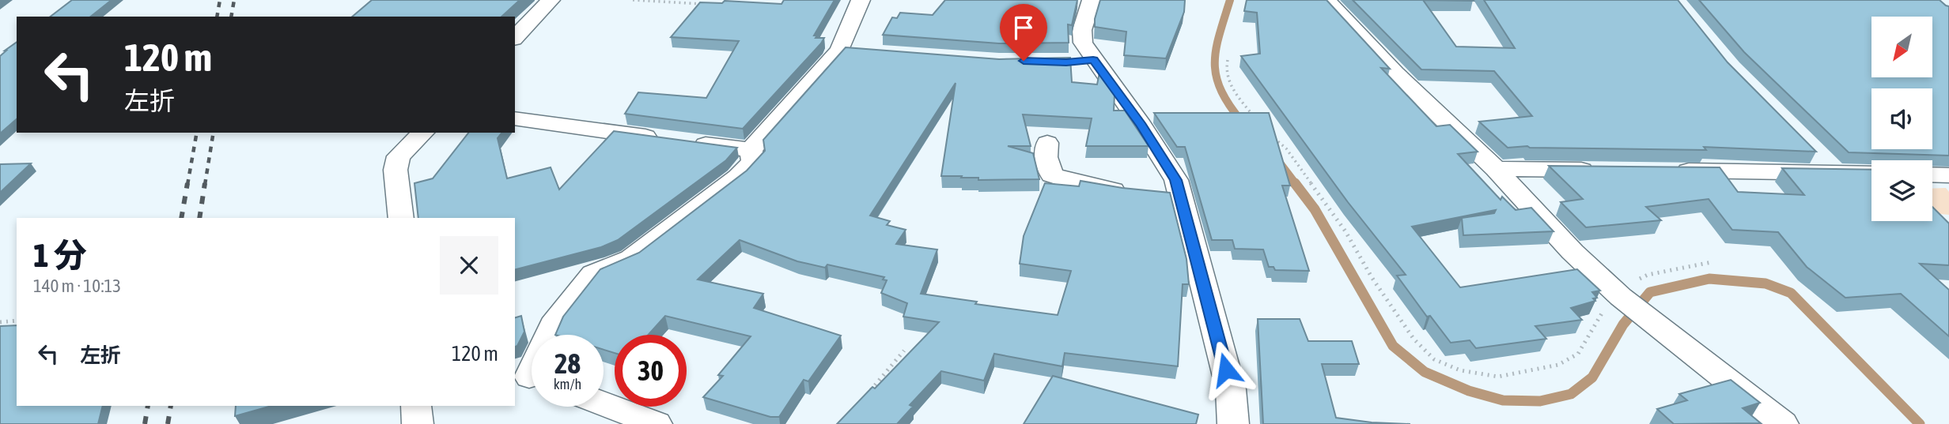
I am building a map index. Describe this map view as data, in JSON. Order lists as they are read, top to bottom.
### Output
{
  "north": "bottom left",
  "page": {
    "turn": ["120 m", "左折"],
    "heading": ["1 分", "140 m · 10:13"],
    "list": [
      {
        "name": "左折",
        "value": "120 m"
      }
    ],
    "speed": "28 km/h",
    "limit": "30"
  }
}
